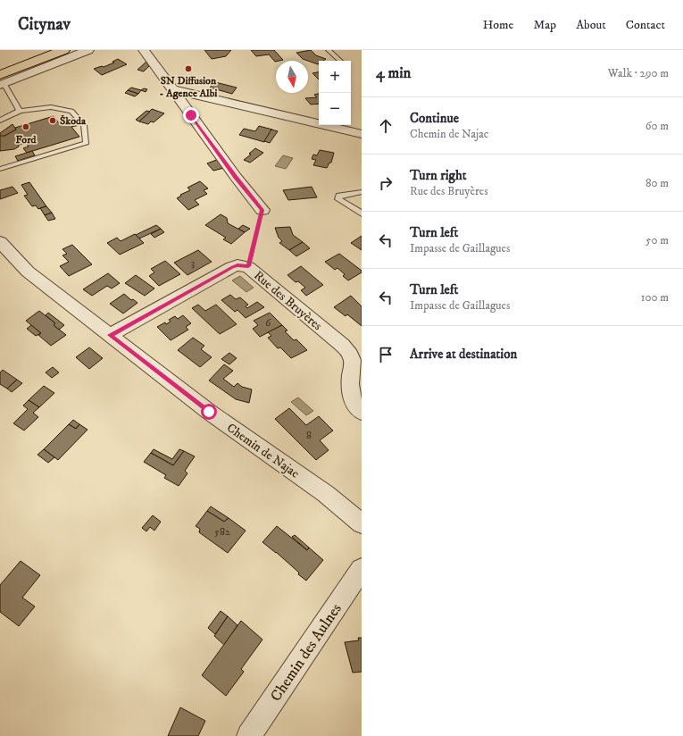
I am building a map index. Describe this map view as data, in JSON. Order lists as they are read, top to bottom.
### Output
{
  "streets": {
    "street": ["Rue des Bruyères", "Chemin de Najac", "Chemin des Aulnes"]
  },
  "crossings": [
    ["Rue des Bruyères", "Chemin de Najac"]
  ],
  "places": ["SN Diffusion - Agence Albi", "Škoda", "Ford"],
  "house_numbers": [
    "3",
    "6",
    "8",
    "582"
  ],
  "north": "bottom",
  "page": {
    "header": "Citynav",
    "nav": [
      "Home",
      "Map",
      "About",
      "Contact"
    ],
    "heading": ["4 min", "Walk · 290 m"],
    "map_buttons": ["+", "−"],
    "list": [
      ["Continue", "Chemin de Najac", "60 m"],
      ["Turn right", "Rue des Bruyères", "80 m"],
      ["Turn left", "Impasse de Gaillagues", "50 m"],
      ["Turn left", "Impasse de Gaillagues", "100 m"],
      "Arrive at destination"
    ]
  }
}
